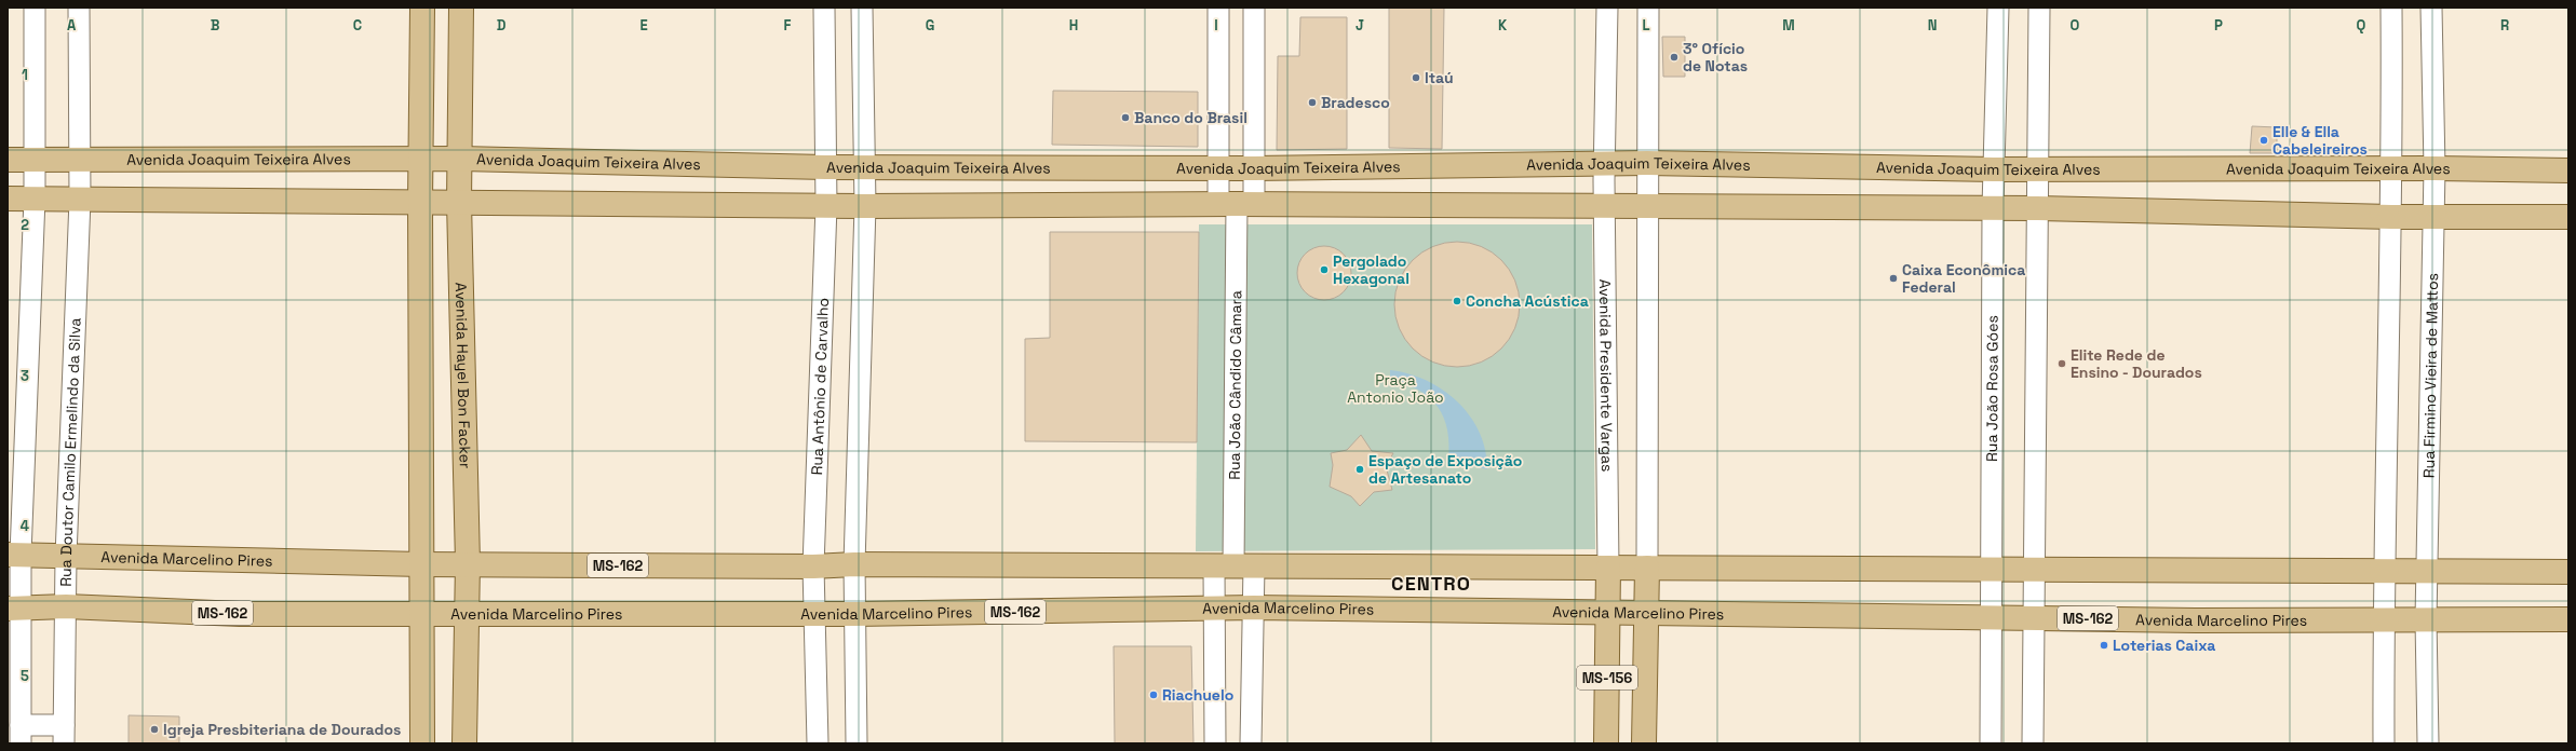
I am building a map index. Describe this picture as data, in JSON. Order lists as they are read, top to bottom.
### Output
{
  "streets": {
    "main road": [
      "Avenida Joaquim Teixeira Alves",
      "Avenida Hayel Bon Facker",
      "Avenida Presidente Vargas",
      "Avenida Marcelino Pires",
      "MS-162",
      "MS-156"
    ],
    "street": [
      "Rua Firmino Vieira de Mattos",
      "Rua João Cândido Câmara",
      "Rua Antônio de Carvalho",
      "Rua João Rosa Góes",
      "Rua Doutor Camilo Ermelindo da Silva"
    ]
  },
  "crossings": [
    ["Avenida Joaquim Teixeira Alves", "Avenida Hayel Bon Facker"],
    ["Avenida Joaquim Teixeira Alves", "Avenida Presidente Vargas"],
    ["Avenida Joaquim Teixeira Alves", "Rua Firmino Vieira de Mattos"],
    ["Avenida Joaquim Teixeira Alves", "Rua João Cândido Câmara"],
    ["Avenida Joaquim Teixeira Alves", "Rua Antônio de Carvalho"],
    ["Avenida Joaquim Teixeira Alves", "Rua João Rosa Góes"],
    ["Avenida Joaquim Teixeira Alves", "Rua Doutor Camilo Ermelindo da Silva"],
    ["Avenida Hayel Bon Facker", "Avenida Marcelino Pires"],
    ["Avenida Presidente Vargas", "Avenida Marcelino Pires"],
    ["Rua Firmino Vieira de Mattos", "Avenida Marcelino Pires"],
    ["Rua João Cândido Câmara", "Avenida Marcelino Pires"],
    ["Rua Antônio de Carvalho", "Avenida Marcelino Pires"],
    ["Rua João Rosa Góes", "Avenida Marcelino Pires"],
    ["Rua Doutor Camilo Ermelindo da Silva", "Avenida Marcelino Pires"]
  ],
  "districts": ["CENTRO"],
  "parks": ["Praça Antonio João"],
  "places": [
    "3° Ofício de Notas",
    "Itaú",
    "Bradesco",
    "Banco do Brasil",
    "Elle & Ella Cabeleireiros",
    "Pergolado Hexagonal",
    "Caixa Econômica Federal",
    "Concha Acústica",
    "Elite Rede de Ensino - Dourados",
    "Espaço de Exposição de Artesanato",
    "Loterias Caixa",
    "Riachuelo",
    "Igreja Presbiteriana de Dourados"
  ],
  "grid": {
    "columns": [
      "A",
      "B",
      "C",
      "D",
      "E",
      "F",
      "G",
      "H",
      "I",
      "J",
      "K",
      "L",
      "M",
      "N",
      "O",
      "P",
      "Q",
      "R"
    ],
    "rows": [
      "1",
      "2",
      "3",
      "4",
      "5"
    ]
  }
}
